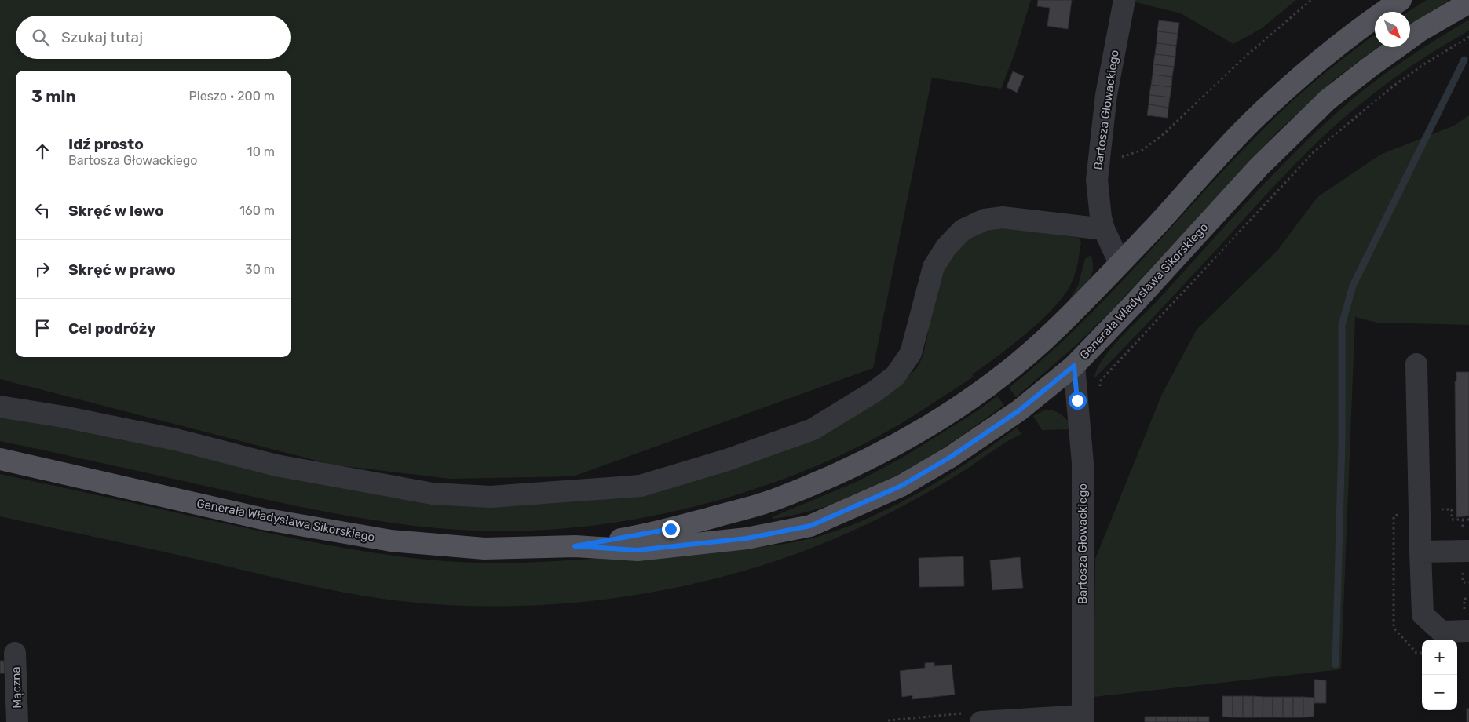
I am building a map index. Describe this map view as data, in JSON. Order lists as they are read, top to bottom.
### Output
{
  "streets": {
    "main road": ["Generała Władysława Sikorskiego"],
    "street": ["Bartosza Głowackiego", "Mączna"]
  },
  "crossings": [
    ["Bartosza Głowackiego", "Generała Władysława Sikorskiego"]
  ],
  "north": "bottom right",
  "page": {
    "search": "Szukaj tutaj",
    "heading": ["3 min", "Pieszo · 200 m"],
    "list": [
      ["Idź prosto", "Bartosza Głowackiego", "10 m"],
      ["Skręć w lewo", "160 m"],
      ["Skręć w prawo", "30 m"],
      "Cel podróży"
    ],
    "map_buttons": ["+", "−"]
  }
}
